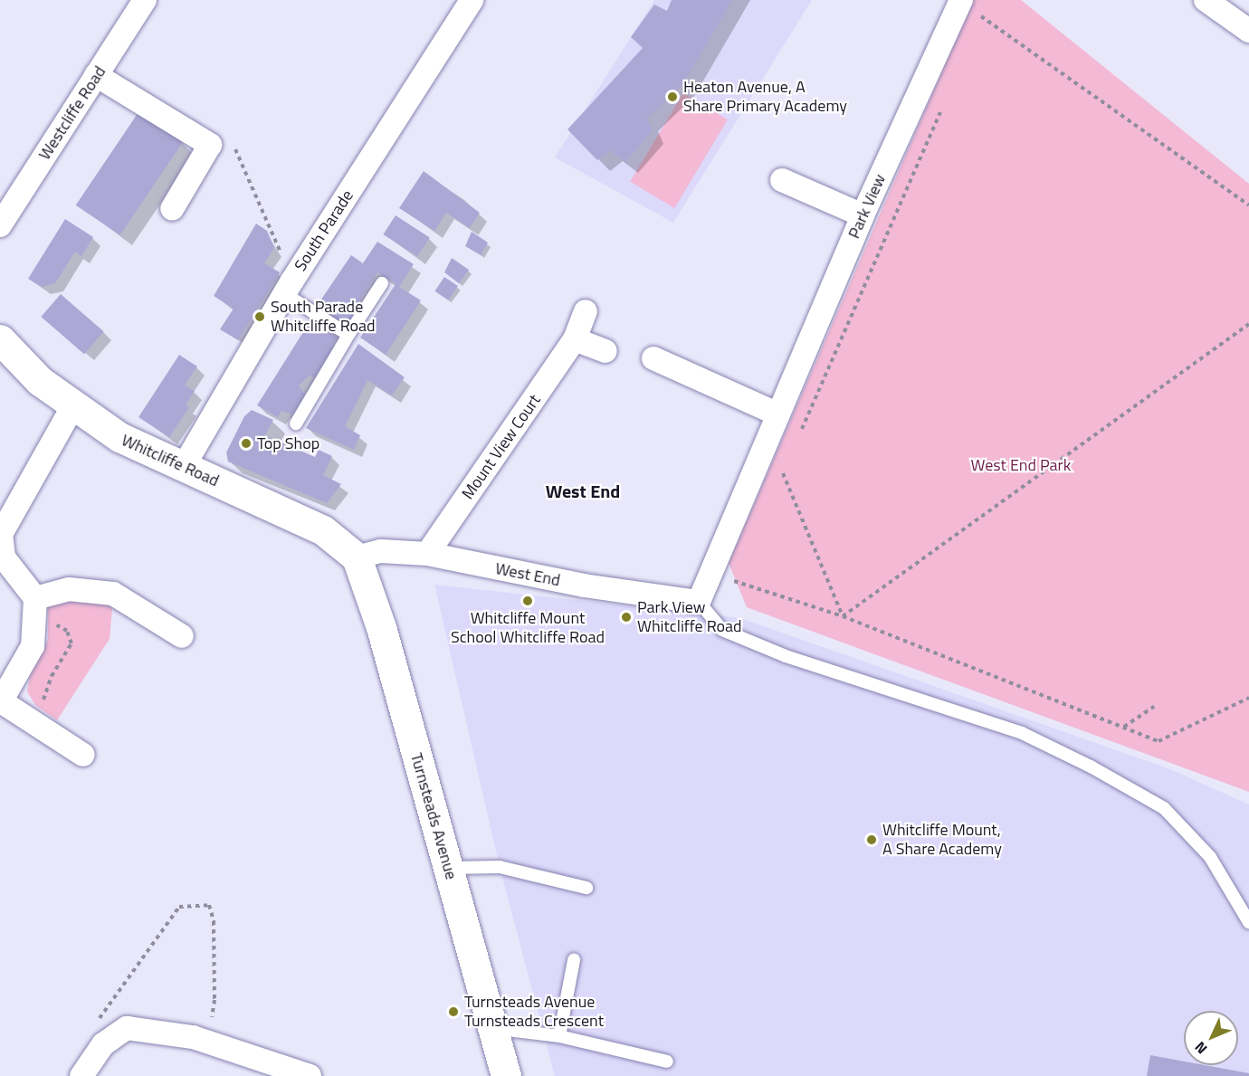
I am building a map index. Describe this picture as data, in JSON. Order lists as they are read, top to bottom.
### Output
{
  "streets": {
    "main road": ["Whitcliffe Road", "Turnsteads Avenue"],
    "street": [
      "Westcliffe Road",
      "Park View",
      "South Parade",
      "Mount View Court",
      "West End"
    ]
  },
  "crossings": [
    ["Park View", "West End"],
    ["South Parade", "Whitcliffe Road"],
    ["Mount View Court", "West End"],
    ["Whitcliffe Road", "West End"],
    ["Whitcliffe Road", "Turnsteads Avenue"],
    ["West End", "Turnsteads Avenue"]
  ],
  "districts": ["West End"],
  "parks": ["West End Park"],
  "places": [
    "Heaton Avenue, A Share Primary Academy",
    "South Parade Whitcliffe Road",
    "Top Shop",
    "Whitcliffe Mount School Whitcliffe Road",
    "Park View Whitcliffe Road",
    "Whitcliffe Mount, A Share Academy",
    "Turnsteads Avenue Turnsteads Crescent"
  ],
  "north": "bottom left"
}
